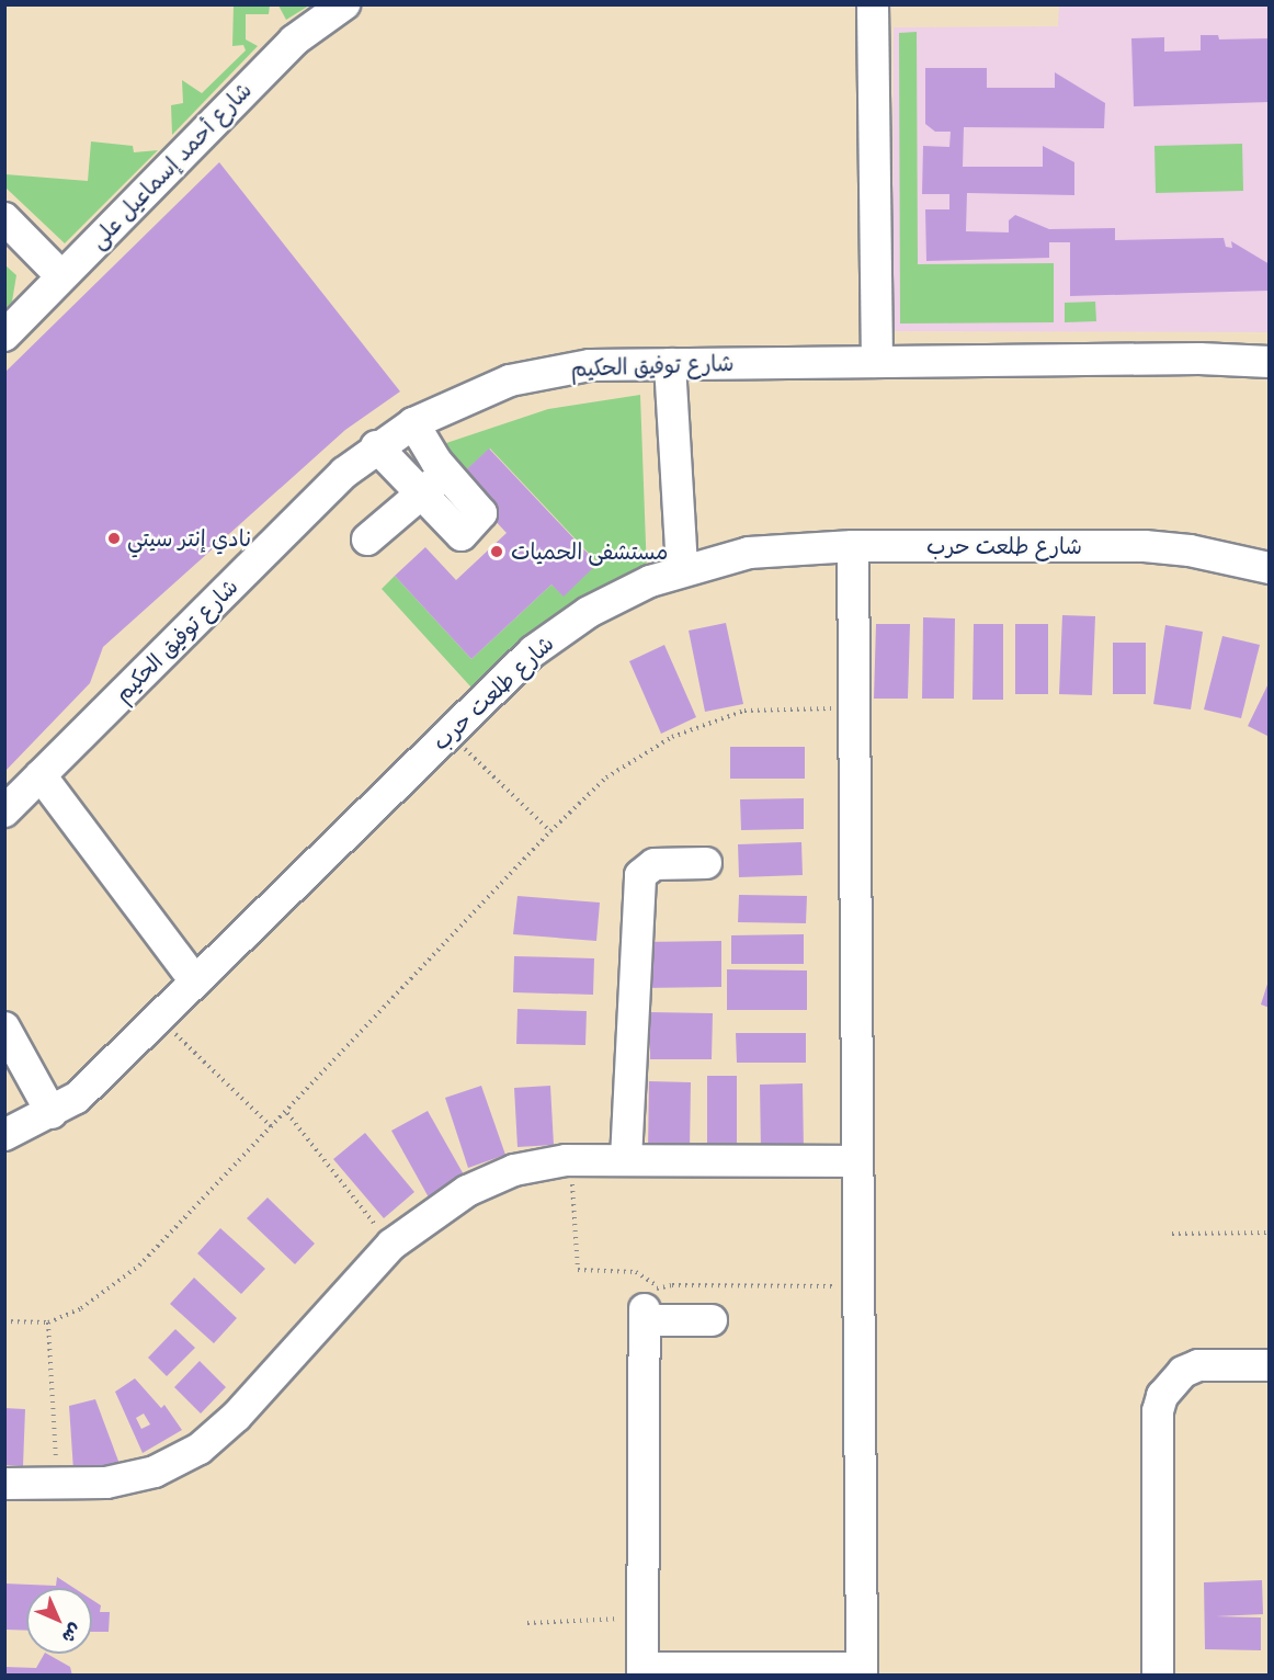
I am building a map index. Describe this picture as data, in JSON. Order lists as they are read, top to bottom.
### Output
{
  "streets": {
    "street": ["شارع أحمد إسماعيل على", "شارع توفيق الحكيم", "شارع طلعت حرب"]
  },
  "places": ["نادي إنتر سيتي", "مستشفى الحميات"],
  "north": "bottom right"
}
